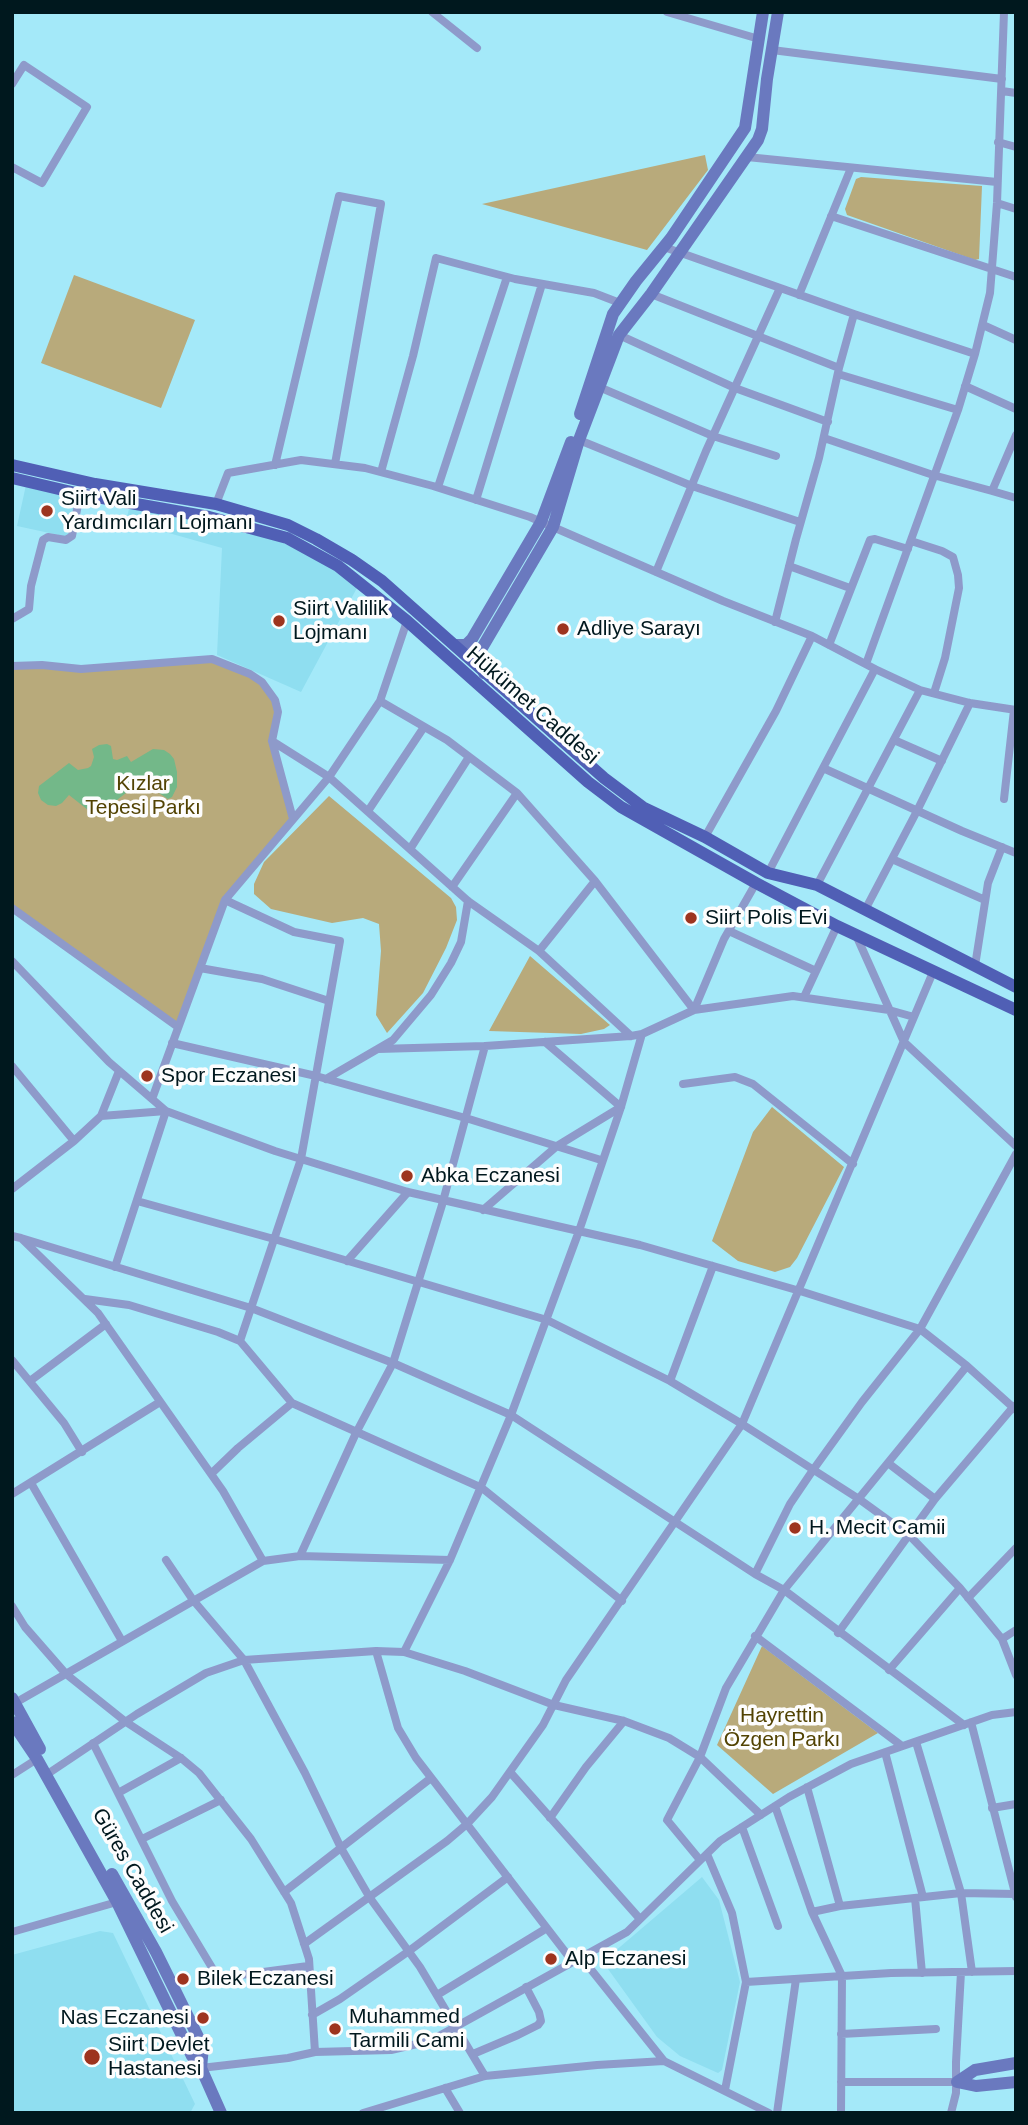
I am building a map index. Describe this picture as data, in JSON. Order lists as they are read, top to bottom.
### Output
{
  "streets": {
    "main road": ["Hükümet Caddesi"],
    "street": ["Güres Caddesi"]
  },
  "parks": ["Kızlar Tepesi Parkı", "Hayrettin Özgen Parkı"],
  "places": [
    "Siirt Vali Yardımcıları Lojmanı",
    "Siirt Valilik Lojmanı",
    "Adliye Sarayı",
    "Siirt Polis Evi",
    "Spor Eczanesi",
    "Abka Eczanesi",
    "H. Mecit Camii",
    "Alp Eczanesi",
    "Bilek Eczanesi",
    "Nas Eczanesi",
    "Muhammed Tarmili Cami",
    "Siirt Devlet Hastanesi"
  ]
}
